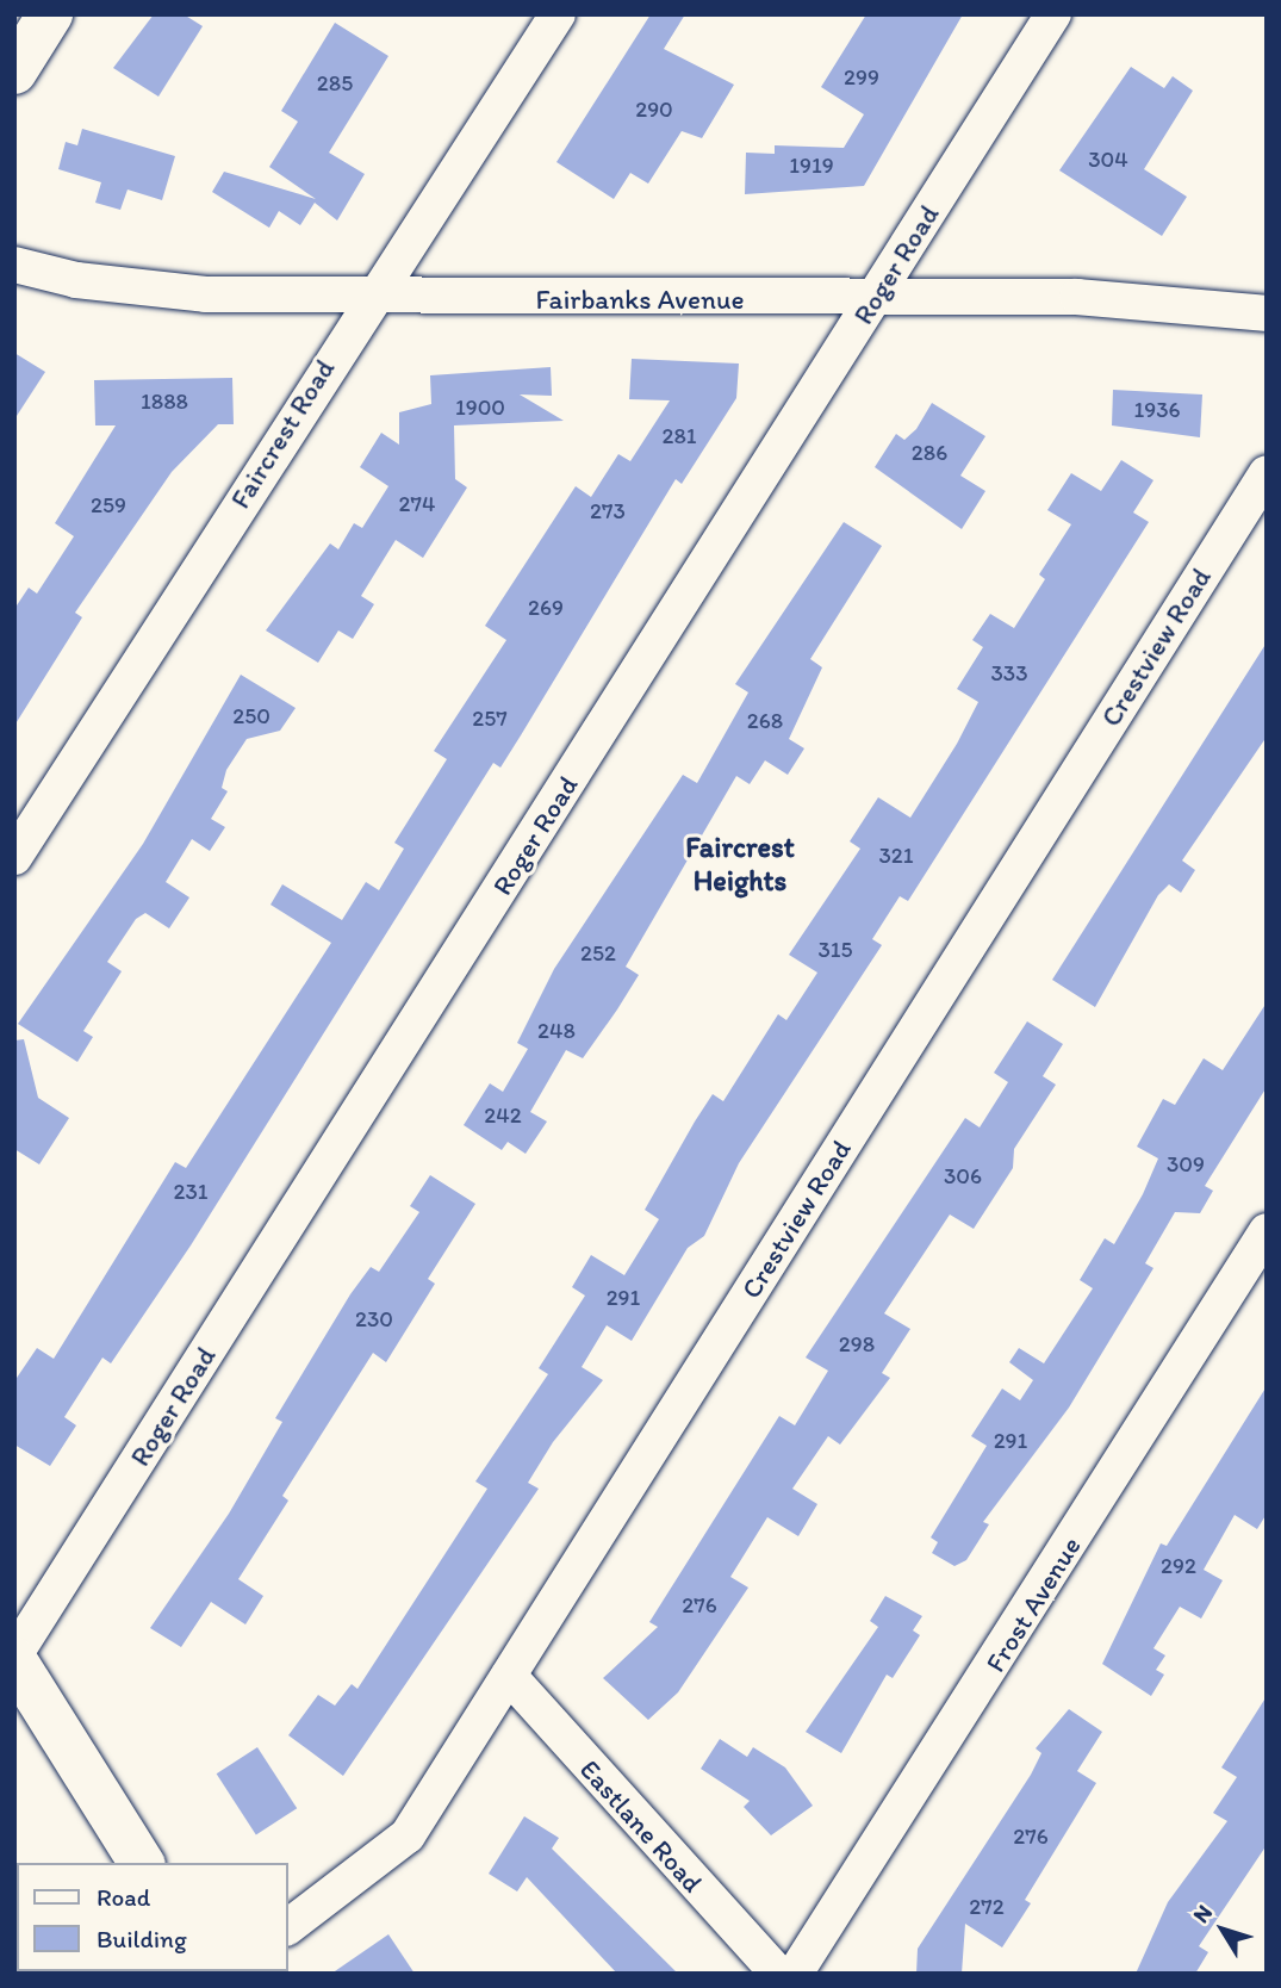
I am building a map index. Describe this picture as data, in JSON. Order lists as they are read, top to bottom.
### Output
{
  "streets": {
    "street": [
      "Roger Road",
      "Fairbanks Avenue",
      "Faircrest Road",
      "Crestview Road",
      "Frost Avenue",
      "Eastlane Road"
    ]
  },
  "crossings": [
    ["Roger Road", "Fairbanks Avenue"],
    ["Fairbanks Avenue", "Faircrest Road"],
    ["Crestview Road", "Eastlane Road"]
  ],
  "districts": ["Faircrest Heights"],
  "house_numbers": [
    "299",
    "285",
    "290",
    "304",
    "1919",
    "1888",
    "1900",
    "1936",
    "281",
    "286",
    "274",
    "259",
    "273",
    "269",
    "333",
    "250",
    "257",
    "268",
    "321",
    "315",
    "252",
    "248",
    "242",
    "309",
    "306",
    "231",
    "291",
    "230",
    "298",
    "291",
    "292",
    "276",
    "276",
    "272"
  ],
  "legend": ["Road", "Building"],
  "north": "top left"
}
